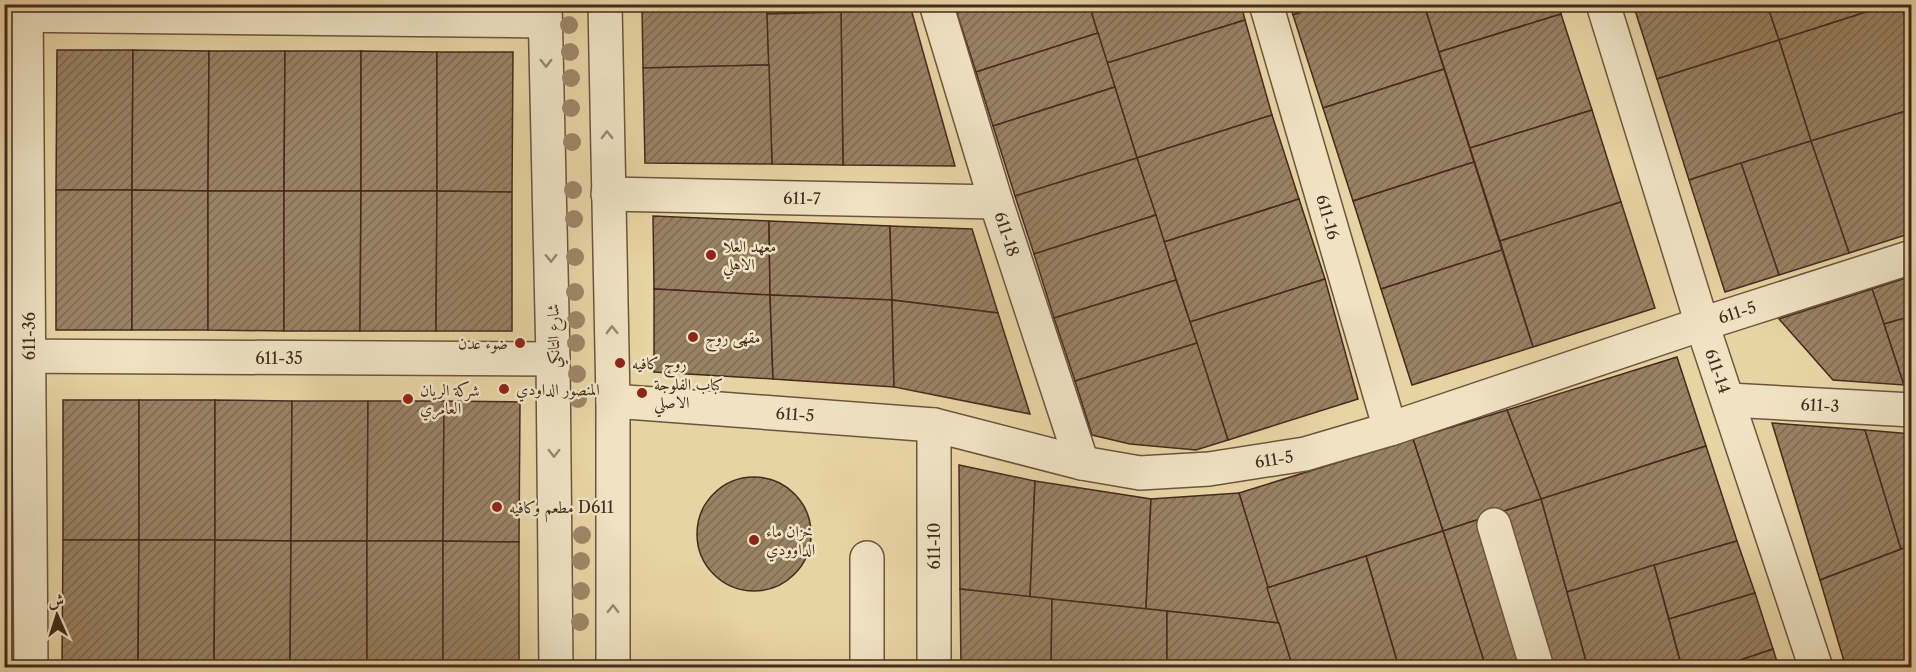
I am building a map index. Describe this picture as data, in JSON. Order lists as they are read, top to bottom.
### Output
{
  "streets": {
    "street": [
      "611-7",
      "611-16",
      "611-18",
      "611-5",
      "611-36",
      "شارع التانكي",
      "611-35",
      "611-14",
      "611-3",
      "611-10"
    ]
  },
  "crossings": [
    ["611-7", "611-18"],
    ["611-16", "611-5"],
    ["611-18", "611-5"],
    ["611-5", "611-14"],
    ["611-5", "611-10"],
    ["611-36", "611-35"],
    ["شارع التانكي", "611-35"],
    ["611-14", "611-3"]
  ],
  "places": [
    "معهد العلا الاهلي",
    "مقهى روح",
    "ضوء عدن",
    "روح كافيه",
    "المنصور الداودي",
    "كباب الفلوجة الاصلي",
    "شركة الريان العامري",
    "مطعم وكافيه D611",
    "خزان ماء الداوودي"
  ],
  "north": "top"
}
